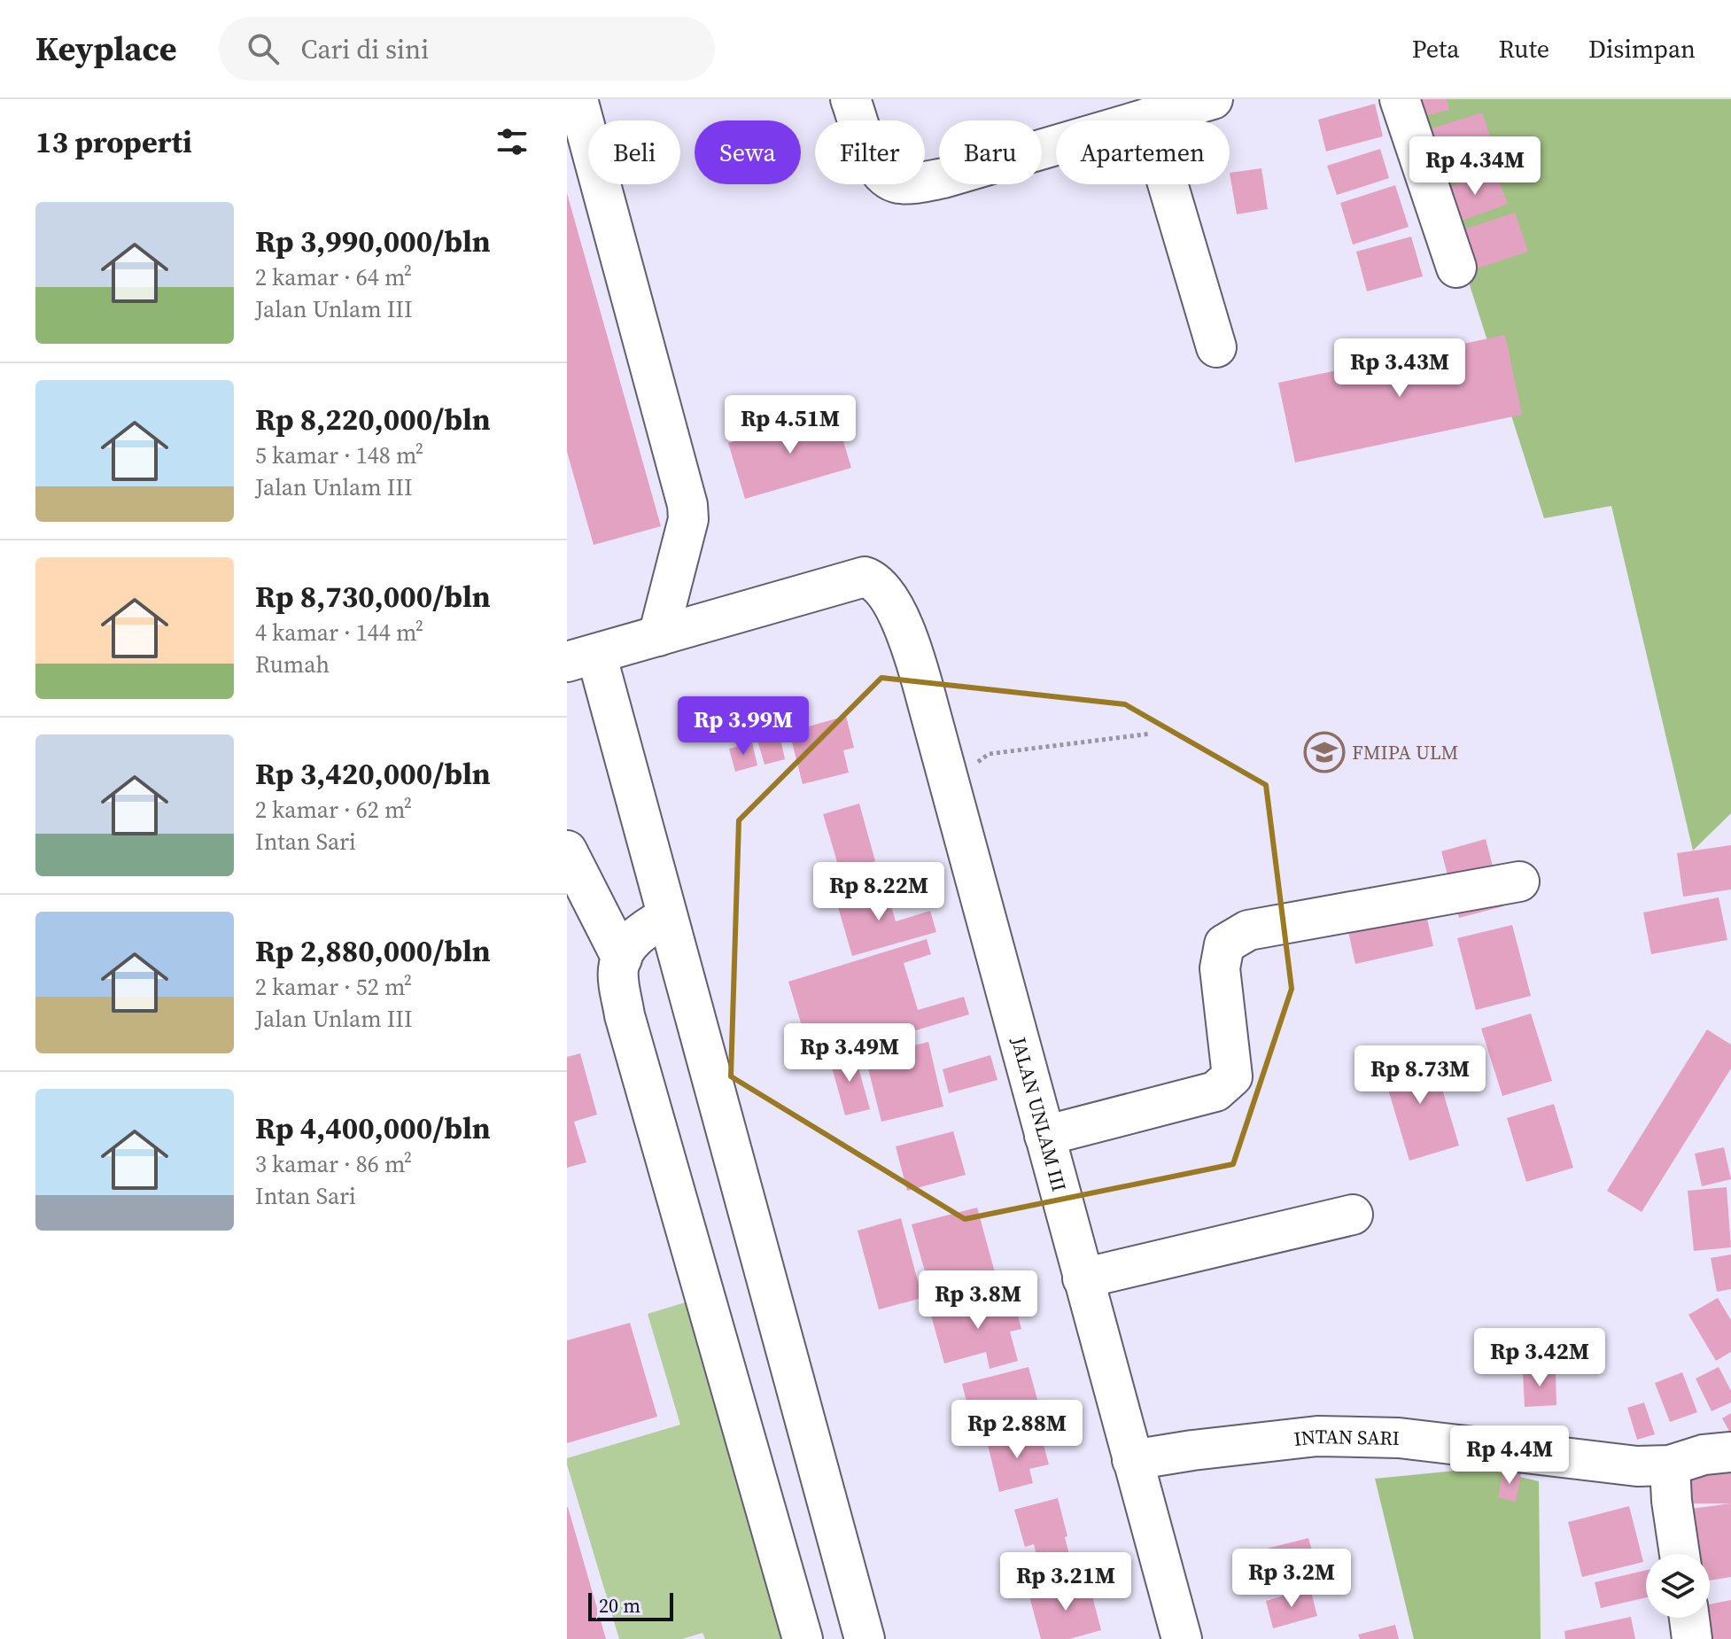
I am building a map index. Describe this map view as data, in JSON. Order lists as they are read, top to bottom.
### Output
{
  "streets": {
    "street": ["JALAN UNLAM III", "INTAN SARI"]
  },
  "crossings": [
    ["JALAN UNLAM III", "INTAN SARI"]
  ],
  "places": {
    "school or university": ["FMIPA ULM"]
  },
  "scale_bar": "20 m",
  "page": {
    "header": "Keyplace",
    "search": "Cari di sini",
    "nav": ["Peta", "Rute", "Disimpan"],
    "heading": "13 properti",
    "chip": [
      "Beli",
      "Sewa",
      "Filter",
      "Baru",
      "Apartemen"
    ],
    "price": [
      "Rp 4.34M",
      "Rp 3.43M",
      "Rp 4.51M",
      "Rp 3.99M",
      "Rp 8.22M",
      "Rp 3.49M",
      "Rp 8.73M",
      "Rp 3.8M",
      "Rp 3.42M",
      "Rp 2.88M",
      "Rp 4.4M",
      "Rp 3.2M",
      "Rp 3.21M"
    ],
    "list": [
      {
        "name": "Rp 3,990,000/bln",
        "note": "2 kamar · 64 m² · Jalan Unlam III"
      },
      {
        "name": "Rp 8,220,000/bln",
        "note": "5 kamar · 148 m² · Jalan Unlam III"
      },
      {
        "name": "Rp 8,730,000/bln",
        "note": "4 kamar · 144 m² · Rumah"
      },
      {
        "name": "Rp 3,420,000/bln",
        "note": "2 kamar · 62 m² · Intan Sari"
      },
      {
        "name": "Rp 2,880,000/bln",
        "note": "2 kamar · 52 m² · Jalan Unlam III"
      },
      {
        "name": "Rp 4,400,000/bln",
        "note": "3 kamar · 86 m² · Intan Sari"
      }
    ],
    "scale": "20 m"
  }
}
